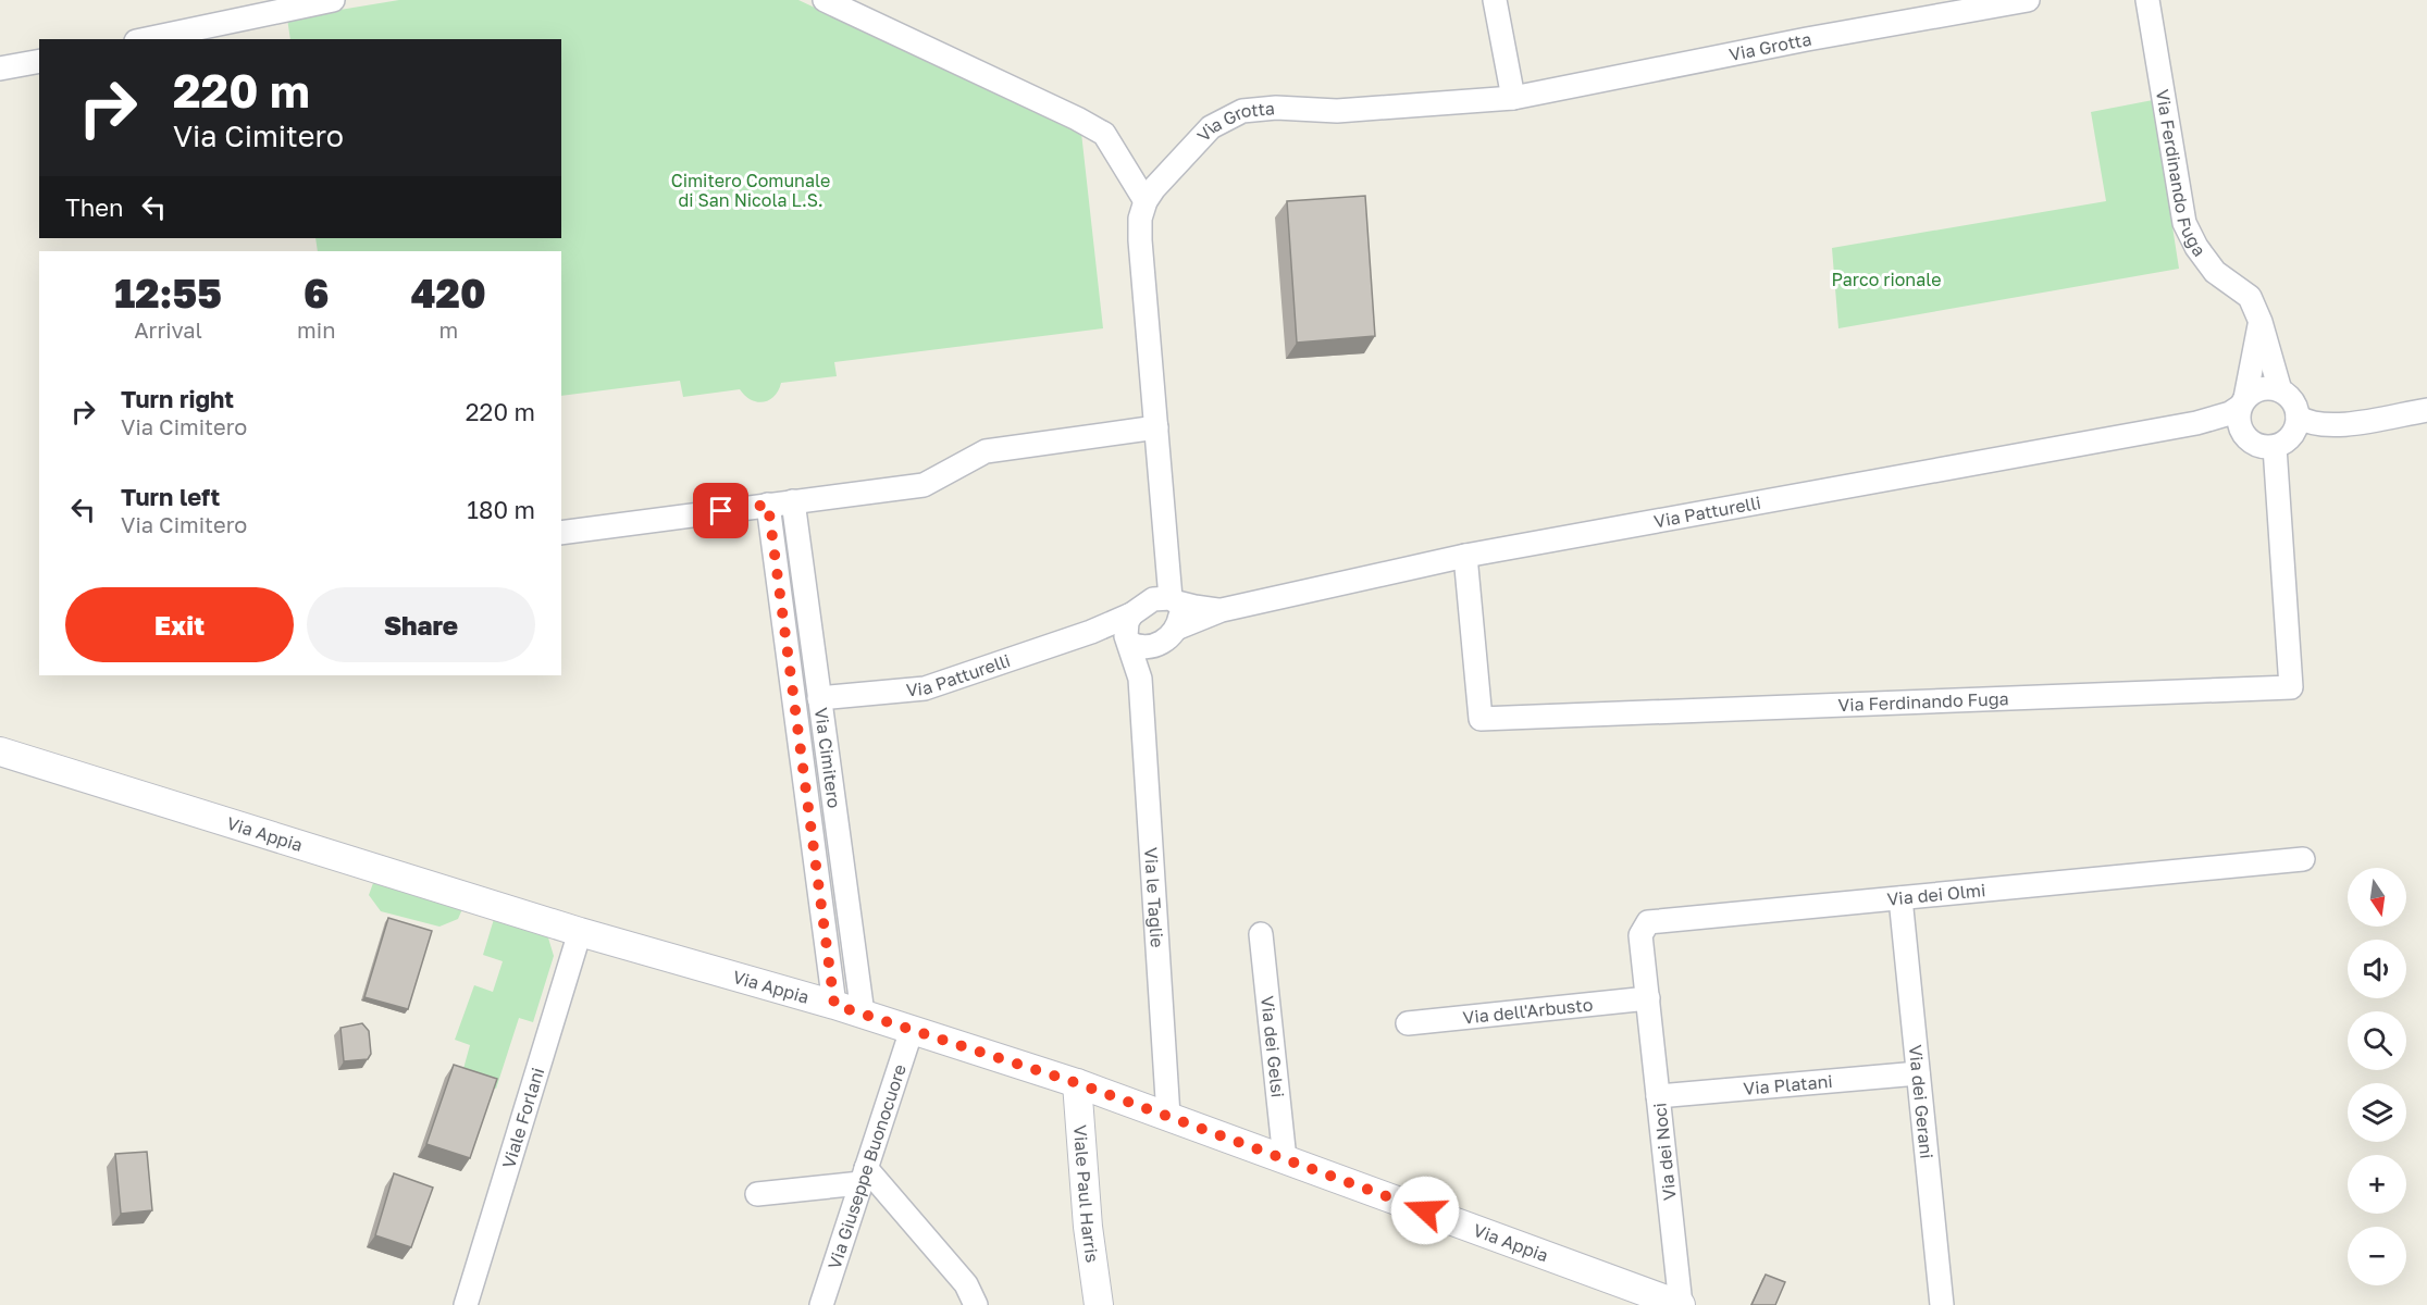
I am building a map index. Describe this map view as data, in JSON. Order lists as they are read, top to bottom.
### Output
{
  "streets": {
    "street": [
      "Via Grotta",
      "Via Ferdinando Fuga",
      "Via Patturelli",
      "Via Cimitero",
      "Via Appia",
      "Via dei Olmi",
      "Via le Taglie",
      "Via dell'Arbusto",
      "Via dei Gelsi",
      "Via Platani",
      "Via dei Gerani",
      "Viale Forlani",
      "Via dei Noci",
      "Via Giuseppe Buonocuore",
      "Viale Paul Harris"
    ]
  },
  "crossings": [
    ["Via Ferdinando Fuga", "Via Patturelli"],
    ["Via Patturelli", "Via Cimitero"],
    ["Via Patturelli", "Via le Taglie"],
    ["Via Cimitero", "Via Appia"],
    ["Via Appia", "Via le Taglie"],
    ["Via Appia", "Via dei Gelsi"],
    ["Via Appia", "Viale Forlani"],
    ["Via Appia", "Via dei Noci"],
    ["Via Appia", "Via Giuseppe Buonocuore"],
    ["Via Appia", "Viale Paul Harris"],
    ["Via dei Olmi", "Via dell'Arbusto"],
    ["Via dei Olmi", "Via dei Gerani"],
    ["Via dei Olmi", "Via dei Noci"],
    ["Via dell'Arbusto", "Via dei Noci"],
    ["Via Platani", "Via dei Gerani"],
    ["Via Platani", "Via dei Noci"]
  ],
  "parks": ["Cimitero Comunale di San Nicola L.S.", "Parco rionale"],
  "north": "bottom",
  "page": {
    "turn": ["220 m", "Via Cimitero"],
    "then": "Then",
    "eta": [
      "12:55",
      "Arrival",
      "6",
      "min",
      "420",
      "m"
    ],
    "list": [
      {
        "name": "Turn right",
        "note": "Via Cimitero",
        "value": "220 m"
      },
      {
        "name": "Turn left",
        "note": "Via Cimitero",
        "value": "180 m"
      }
    ],
    "buttons": ["Exit", "Share"],
    "map_buttons": ["+", "−"]
  }
}
